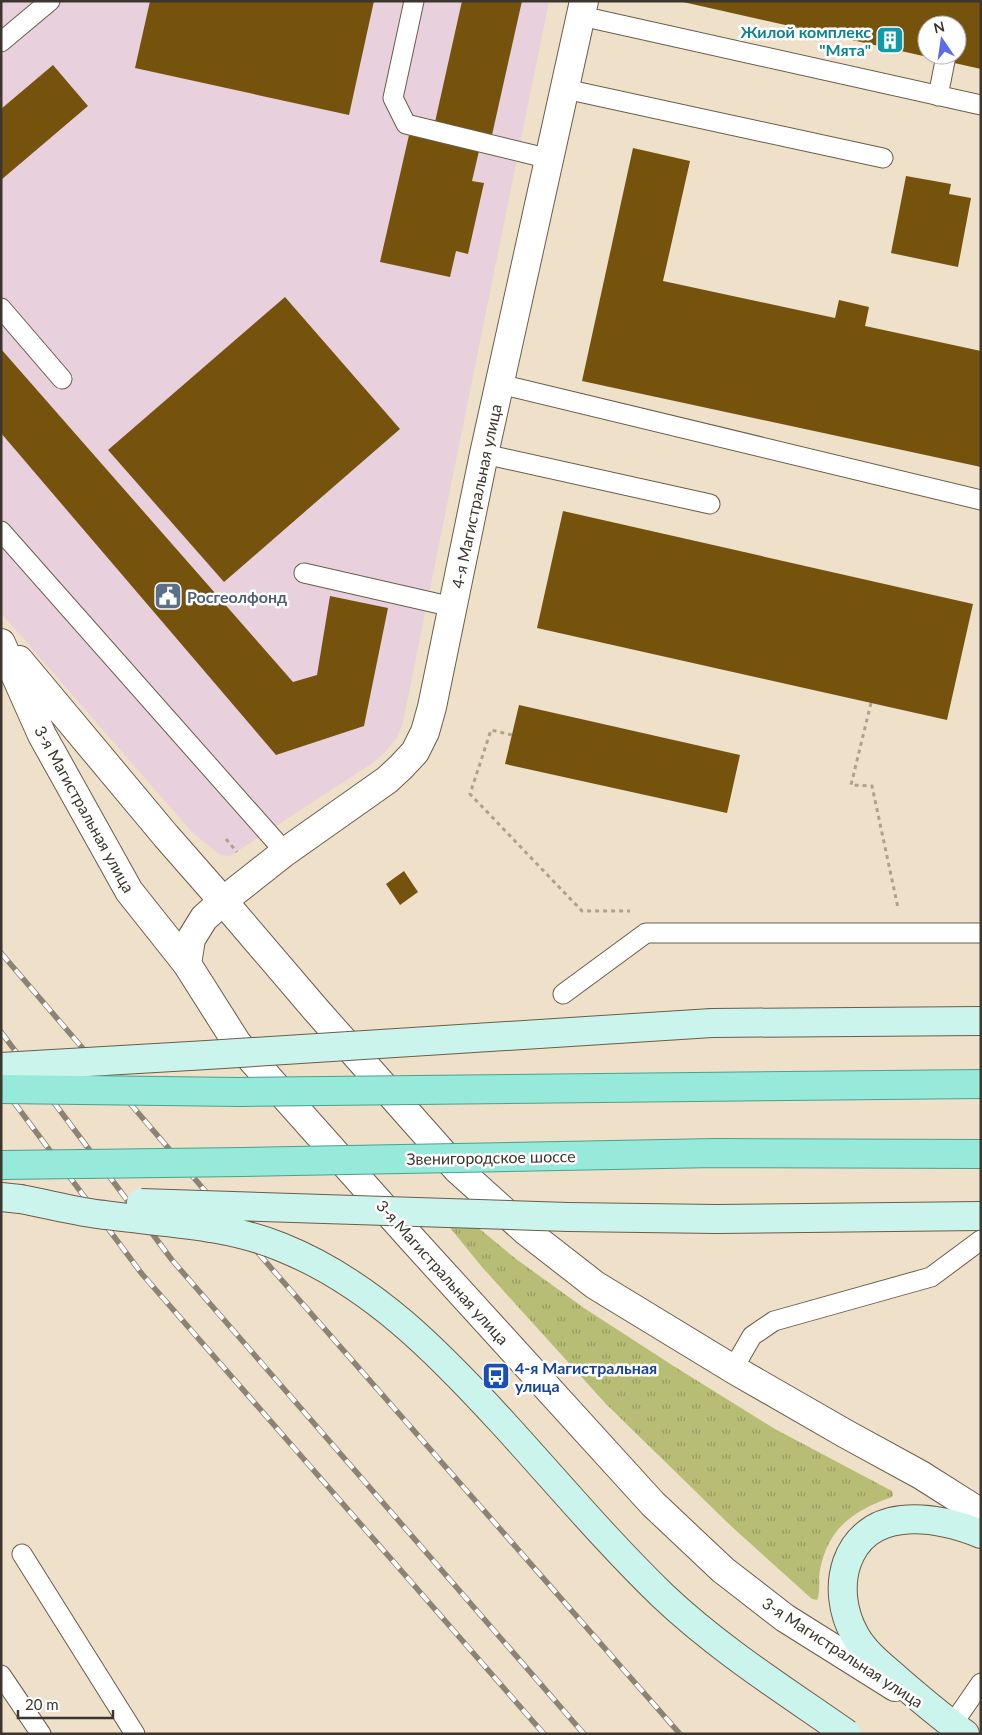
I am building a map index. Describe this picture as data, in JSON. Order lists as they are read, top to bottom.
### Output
{
  "streets": {
    "main road": ["3-я Магистральная улица", "Звенигородское шоссе"],
    "street": ["4-я Магистральная улица"]
  },
  "crossings": [
    ["4-я Магистральная улица", "3-я Магистральная улица"]
  ],
  "places": {
    "building": ["Жилой комплекс \"Мята\""],
    "public building": ["Росгеолфонд"],
    "bus stop": ["4-я Магистральная улица"]
  },
  "scale_bar": "20 m",
  "north": "top"
}
